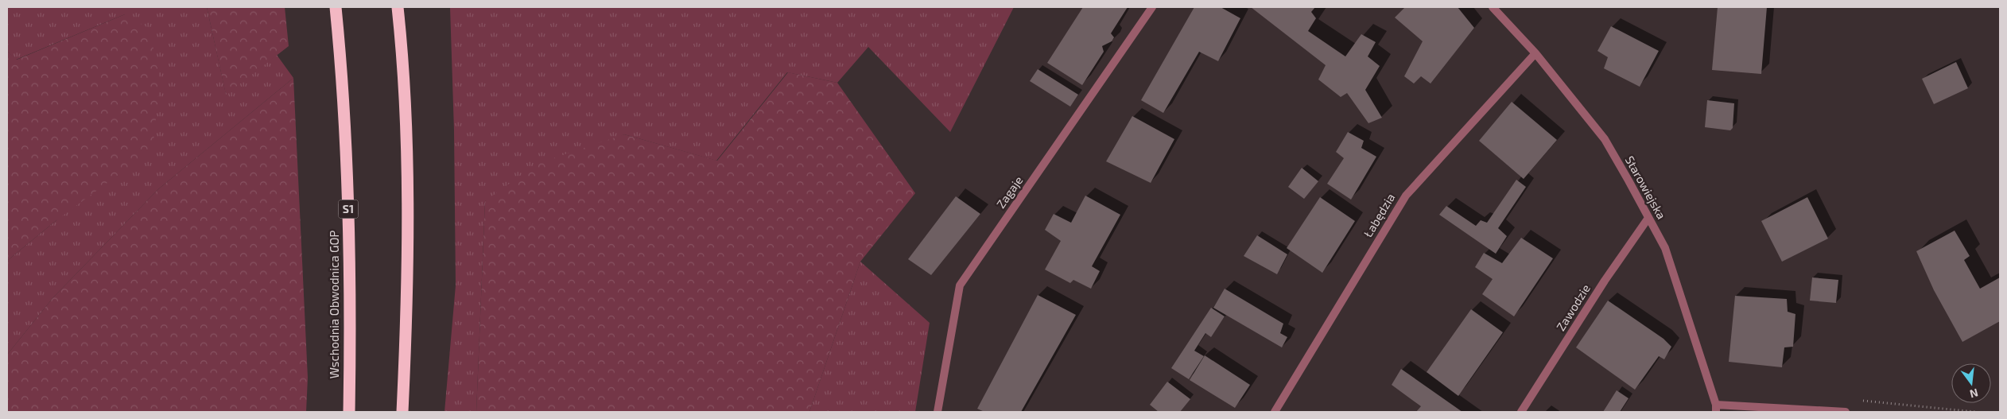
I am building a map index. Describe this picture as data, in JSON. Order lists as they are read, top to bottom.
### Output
{
  "streets": {
    "highway": ["S1", "Wschodnia Obwodnica GOP"],
    "street": [
      "Starowiejska",
      "Zagaje",
      "Łabędzia",
      "Zawodzie"
    ]
  },
  "crossings": [
    ["Starowiejska", "Łabędzia"],
    ["Starowiejska", "Zawodzie"]
  ],
  "north": "bottom"
}
